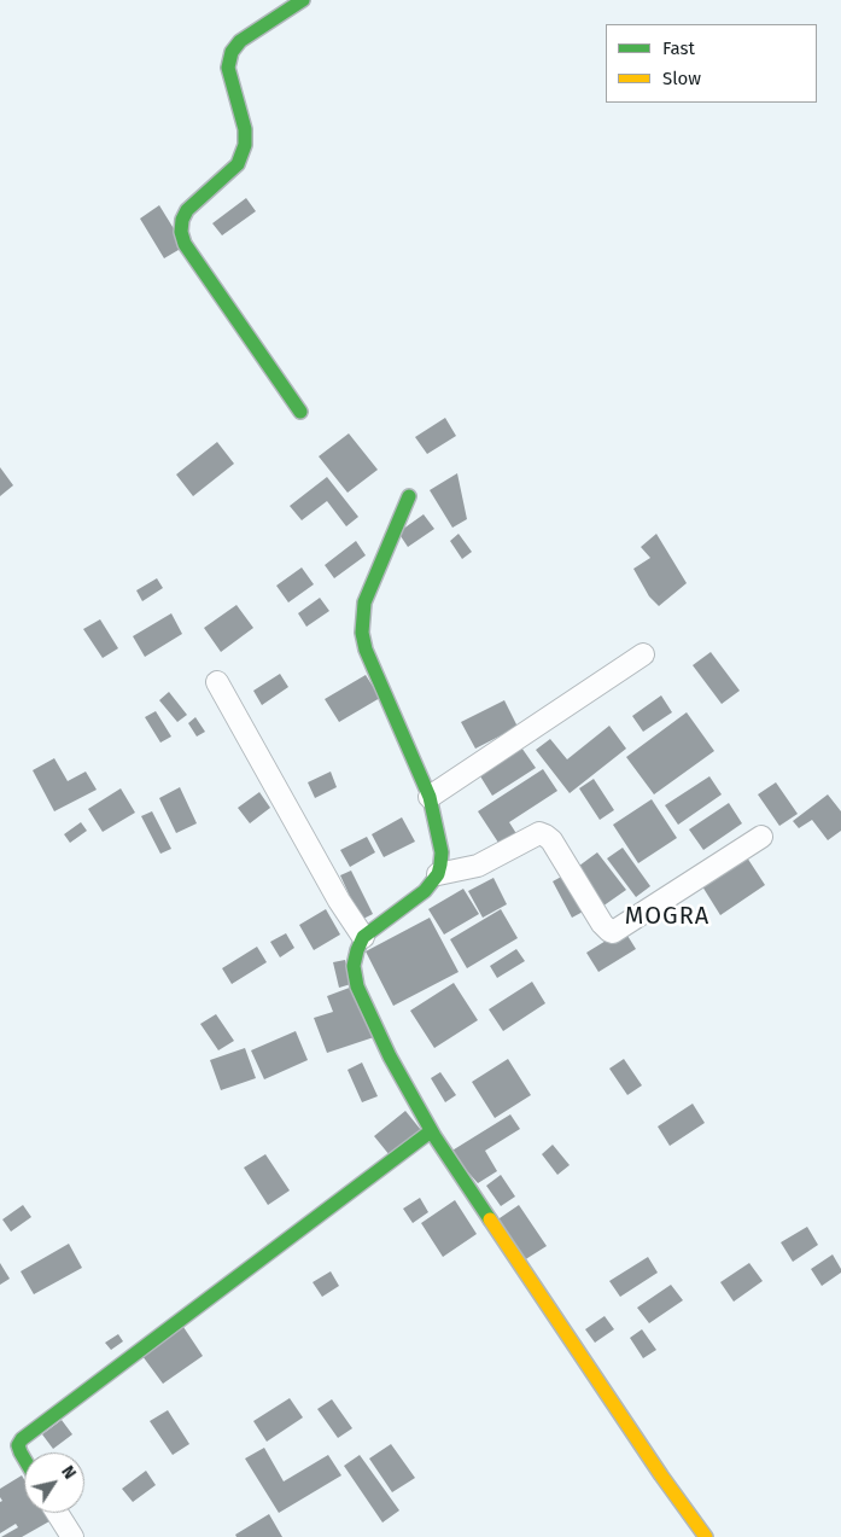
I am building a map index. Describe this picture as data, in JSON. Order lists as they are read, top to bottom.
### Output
{
  "districts": ["MOGRA"],
  "legend": ["Fast", "Slow"],
  "north": "top right"
}
